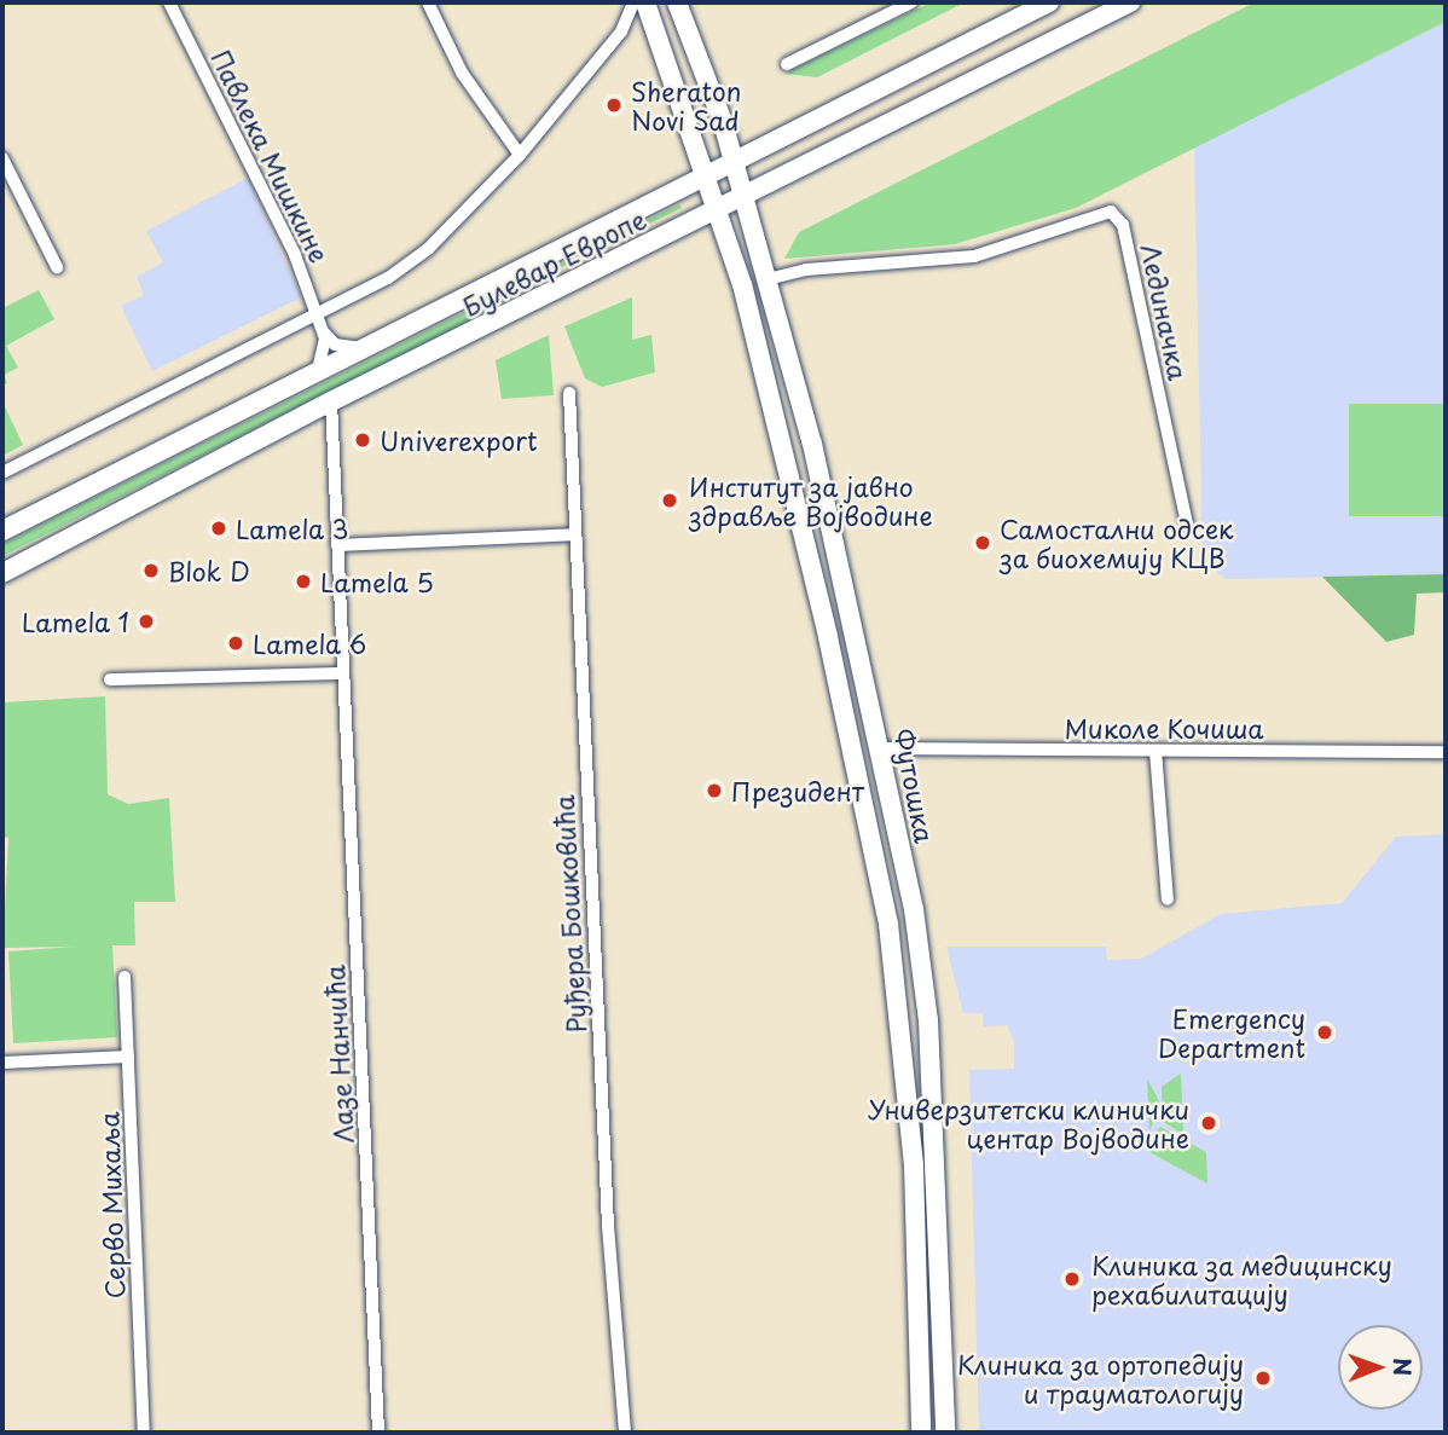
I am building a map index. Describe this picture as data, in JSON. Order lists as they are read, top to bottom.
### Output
{
  "streets": {
    "main road": ["Булевар Европе", "Футошка"],
    "street": [
      "Павлека Мишкине",
      "Лединачка",
      "Миколе Кочиша",
      "Руђера Бошковића",
      "Лазе Нанчића",
      "Серво Михаља"
    ]
  },
  "crossings": [
    ["Павлека Мишкине", "Булевар Европе"],
    ["Булевар Европе", "Футошка"],
    ["Булевар Европе", "Лазе Нанчића"],
    ["Лединачка", "Футошка"],
    ["Миколе Кочиша", "Футошка"]
  ],
  "places": [
    "Sheraton Novi Sad",
    "Univerexport",
    "Институт за јавно здравље Војводине",
    "Lamela 3",
    "Самостални одсек за биохемију КЦВ",
    "Blok D",
    "Lamela 5",
    "Lamela 1",
    "Lamela 6",
    "Президент",
    "Emergency Department",
    "Универзитетски клинички центар Војводине",
    "Клиника за медицинску рехабилитацију",
    "Клиника за ортопедију и трауматологију"
  ],
  "north": "right"
}
